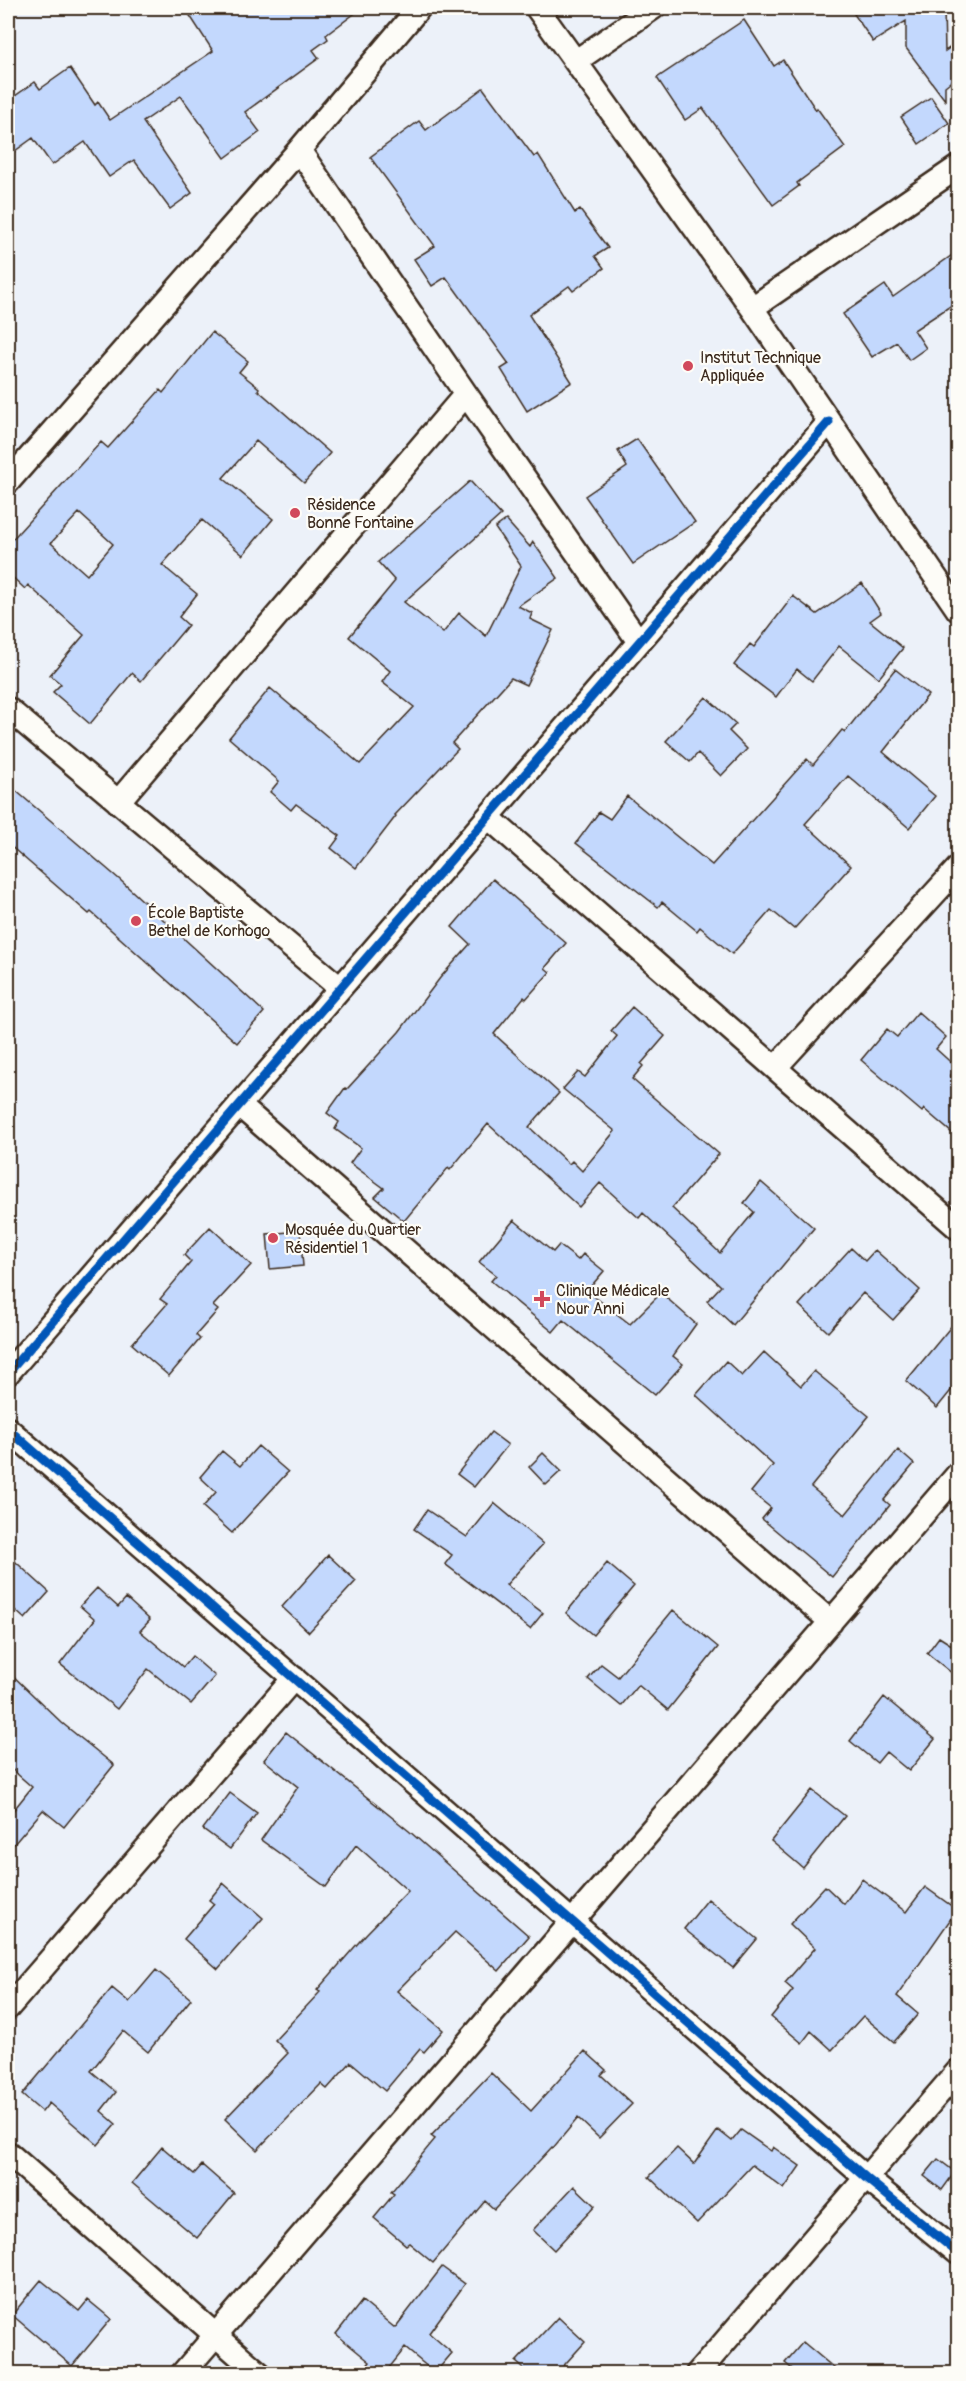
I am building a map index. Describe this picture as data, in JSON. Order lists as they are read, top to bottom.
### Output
{
  "places": {
    "other": [
      "Institut Technique Appliquée",
      "Résidence Bonne Fontaine",
      "École Baptiste Bethel de Korhogo",
      "Mosquée du Quartier Résidentiel 1"
    ],
    "health": ["Clinique Médicale Nour Anni"]
  }
}
